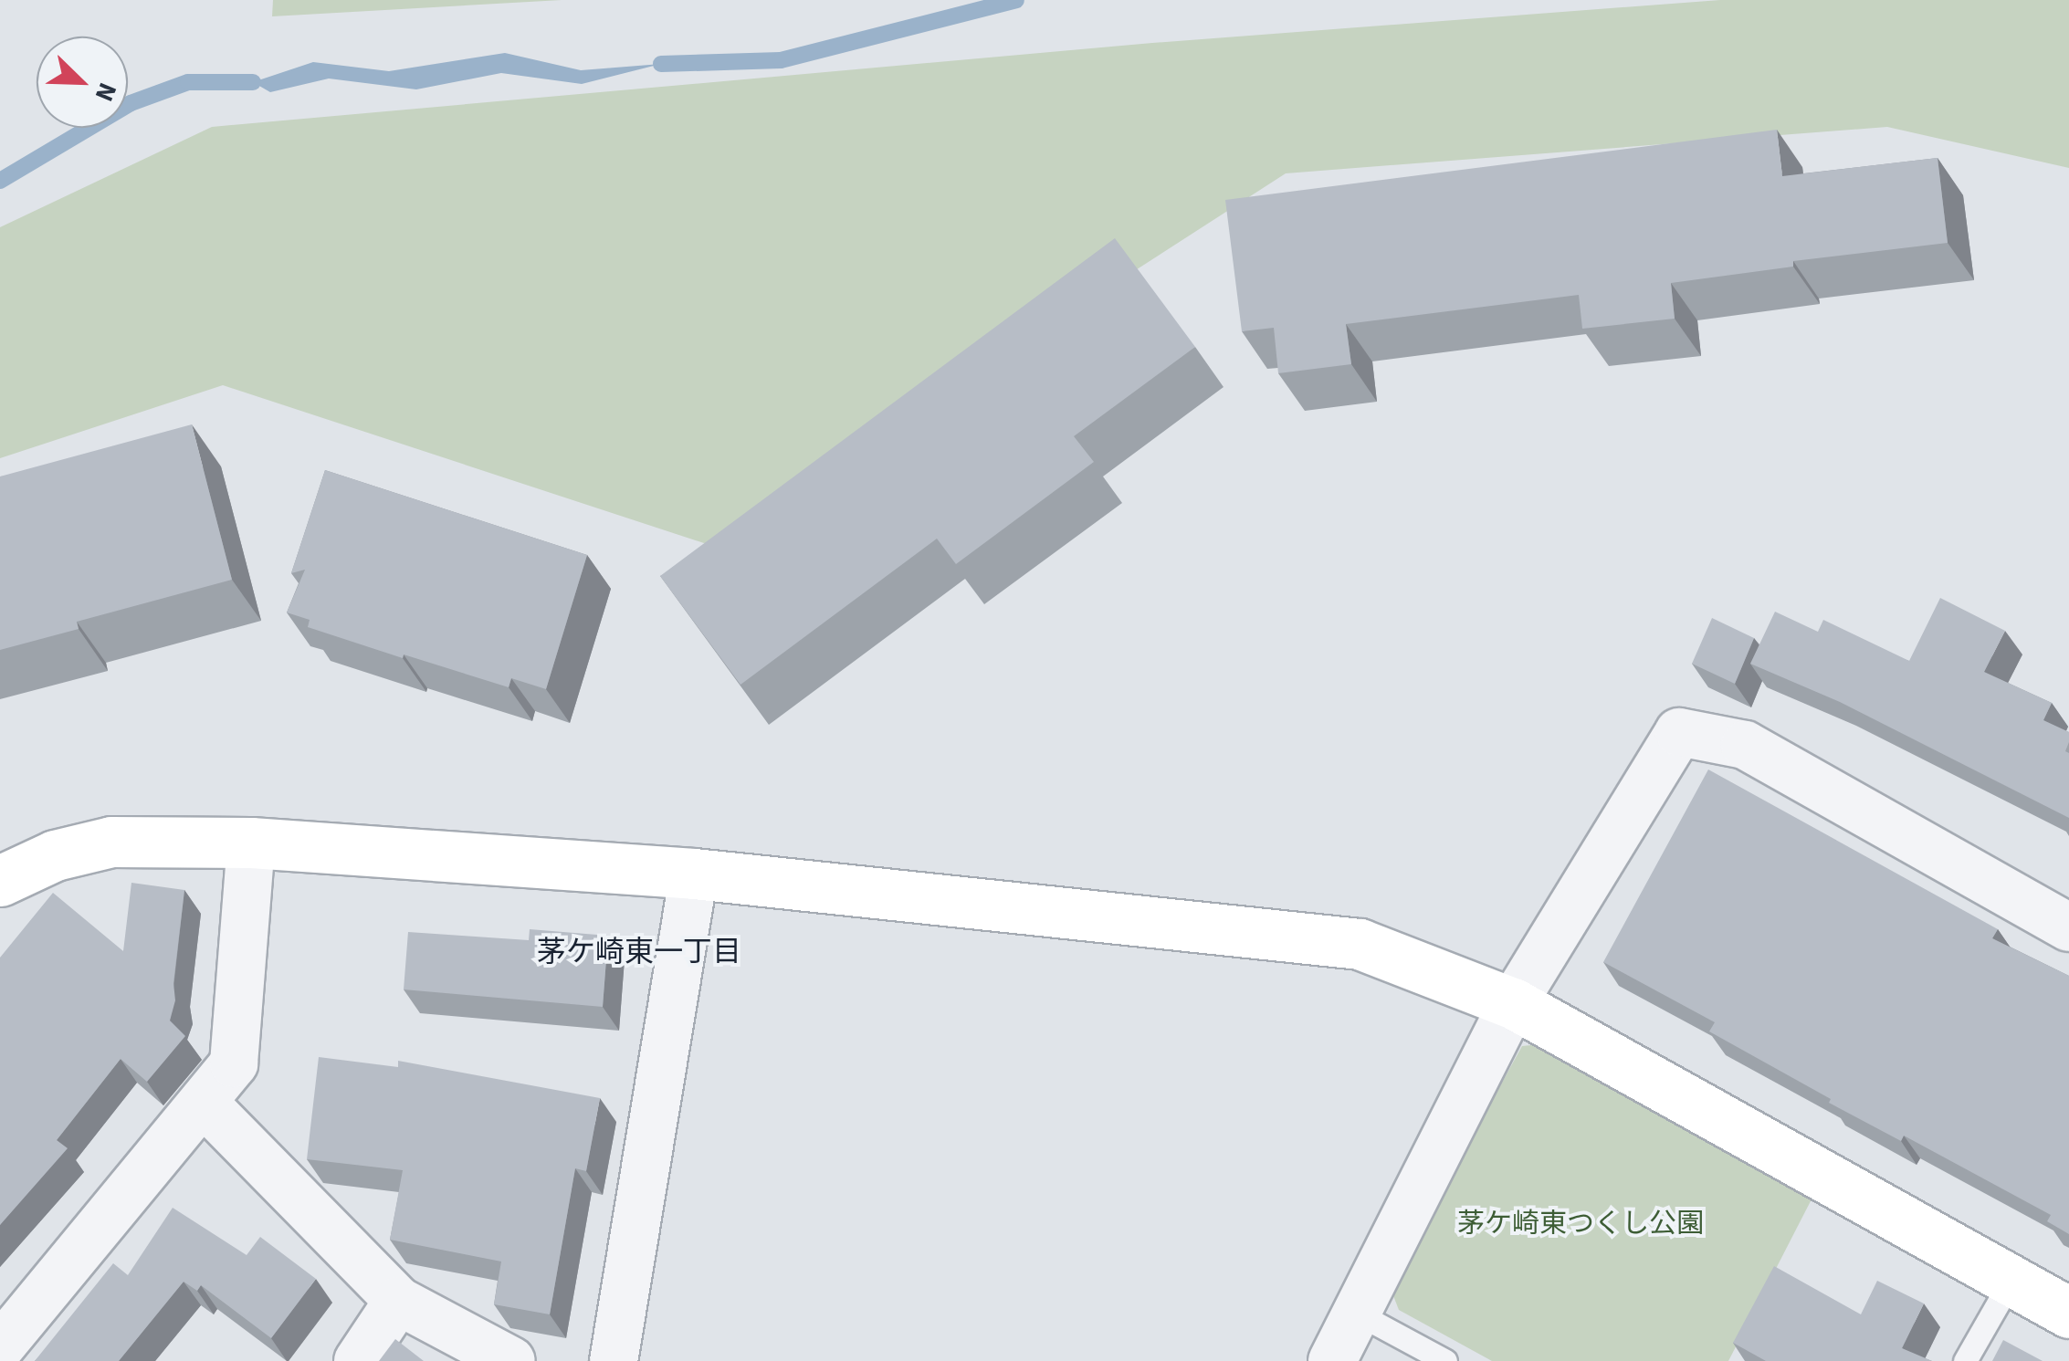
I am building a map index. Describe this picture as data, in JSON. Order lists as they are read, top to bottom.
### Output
{
  "districts": ["茅ケ崎東一丁目"],
  "parks": ["茅ケ崎東つくし公園"],
  "north": "bottom right"
}
